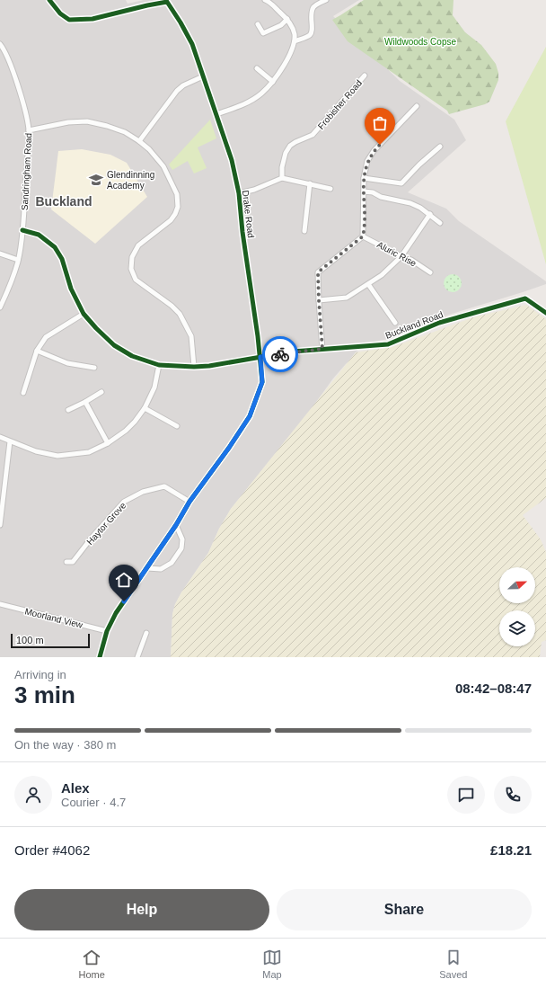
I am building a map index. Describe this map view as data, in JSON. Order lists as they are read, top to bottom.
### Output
{
  "streets": {
    "street": [
      "Frobisher Road",
      "Sandringham Road",
      "Drake Road",
      "Aluric Rise",
      "Buckland Road",
      "Haytor Grove",
      "Moorland View"
    ]
  },
  "crossings": [
    ["Drake Road", "Haytor Grove"],
    ["Drake Road", "Moorland View"]
  ],
  "districts": ["Buckland"],
  "parks": ["Wildwoods Copse"],
  "places": {
    "school or university": ["Glendinning Academy"]
  },
  "scale_bar": "100 m",
  "north": "right",
  "page": {
    "scale": "100 m",
    "heading": ["3 min", "Arriving in", "08:42–08:47"],
    "panel": [
      "Alex",
      "Courier · 4.7",
      "Order #4062",
      "£18.21"
    ],
    "bar": "On the way · 380 m",
    "buttons": ["Help", "Share"],
    "tabs": ["Home", "Map", "Saved"]
  }
}
